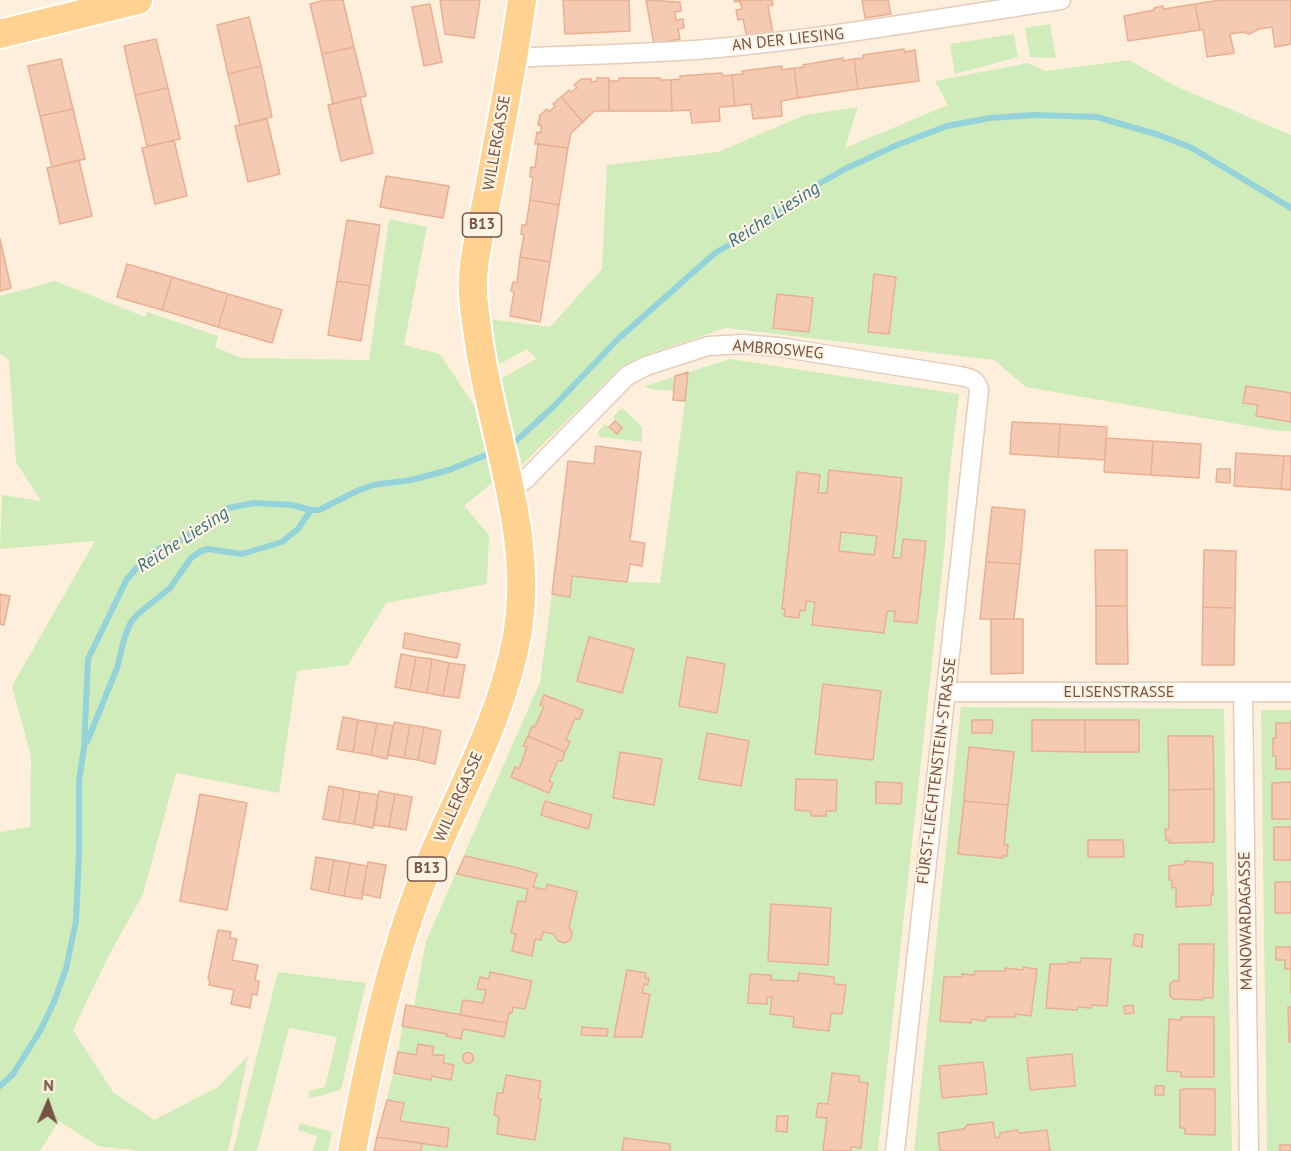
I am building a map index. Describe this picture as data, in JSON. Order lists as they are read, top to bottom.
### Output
{
  "streets": {
    "main road": ["WILLERGASSE", "B13"],
    "street": [
      "AN DER LIESING",
      "AMBROSWEG",
      "ELISENSTRASSE",
      "FÜRST-LIECHTENSTEIN-STRASSE",
      "MANOWARDAGASSE"
    ]
  },
  "crossings": [
    ["AN DER LIESING", "WILLERGASSE"],
    ["WILLERGASSE", "AMBROSWEG"],
    ["AMBROSWEG", "FÜRST-LIECHTENSTEIN-STRASSE"],
    ["ELISENSTRASSE", "FÜRST-LIECHTENSTEIN-STRASSE"],
    ["ELISENSTRASSE", "MANOWARDAGASSE"]
  ],
  "water": ["Reiche Liesing"],
  "north": "top"
}
